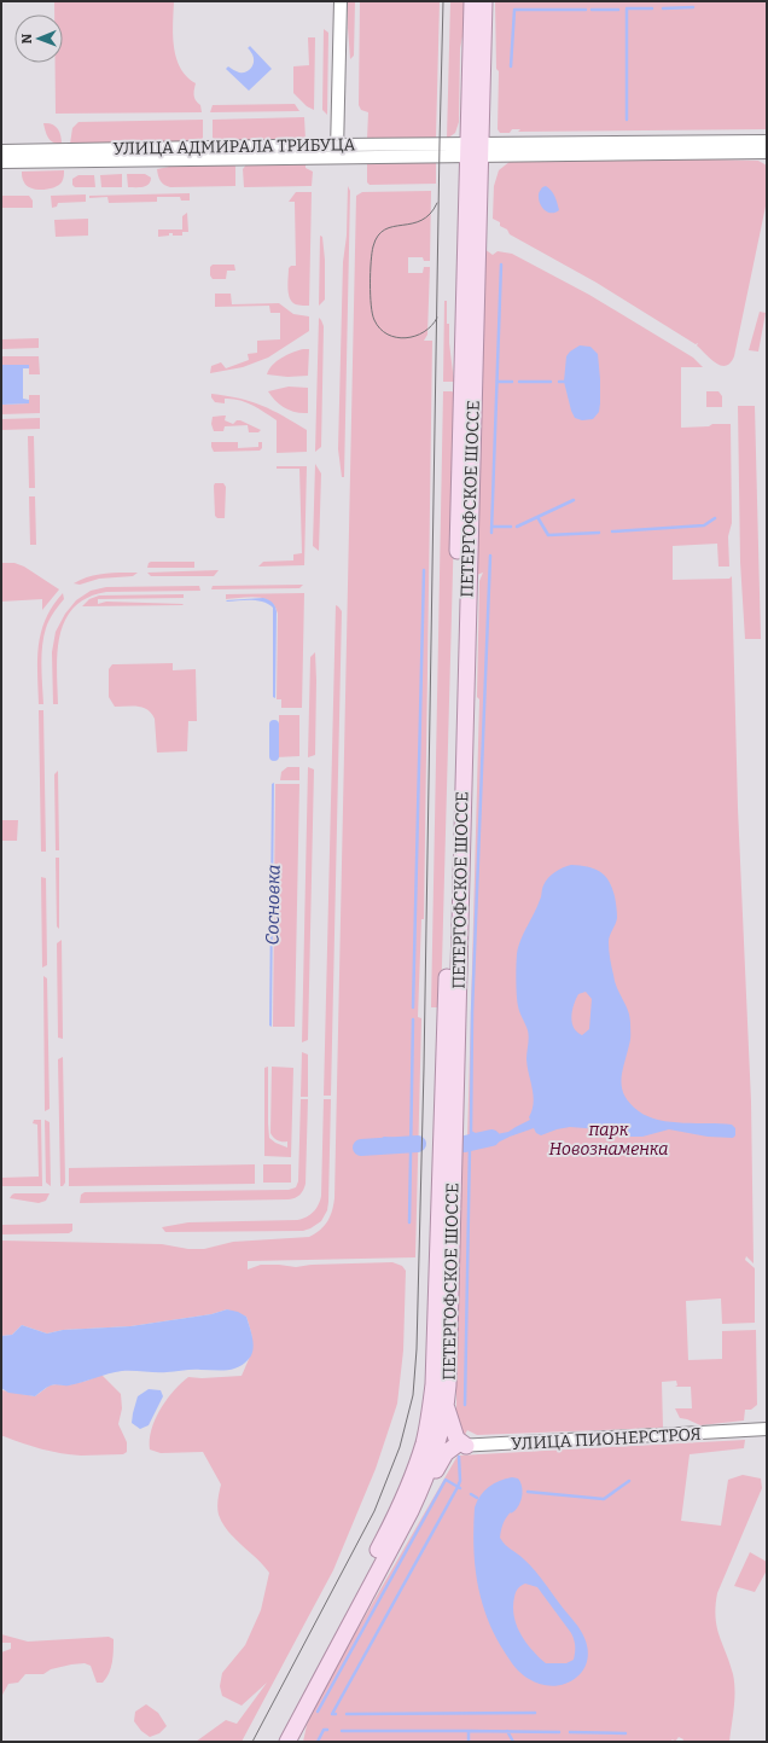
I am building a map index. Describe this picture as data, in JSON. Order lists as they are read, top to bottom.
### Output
{
  "streets": {
    "main road": ["ПЕТЕРГОФСКОЕ ШОССЕ"],
    "street": ["УЛИЦА АДМИРАЛА ТРИБУЦА", "УЛИЦА ПИОНЕРСТРОЯ"]
  },
  "crossings": [
    ["УЛИЦА АДМИРАЛА ТРИБУЦА", "ПЕТЕРГОФСКОЕ ШОССЕ"],
    ["ПЕТЕРГОФСКОЕ ШОССЕ", "УЛИЦА ПИОНЕРСТРОЯ"]
  ],
  "water": ["Сосновка"],
  "parks": ["парк Новознаменка"],
  "north": "left"
}
